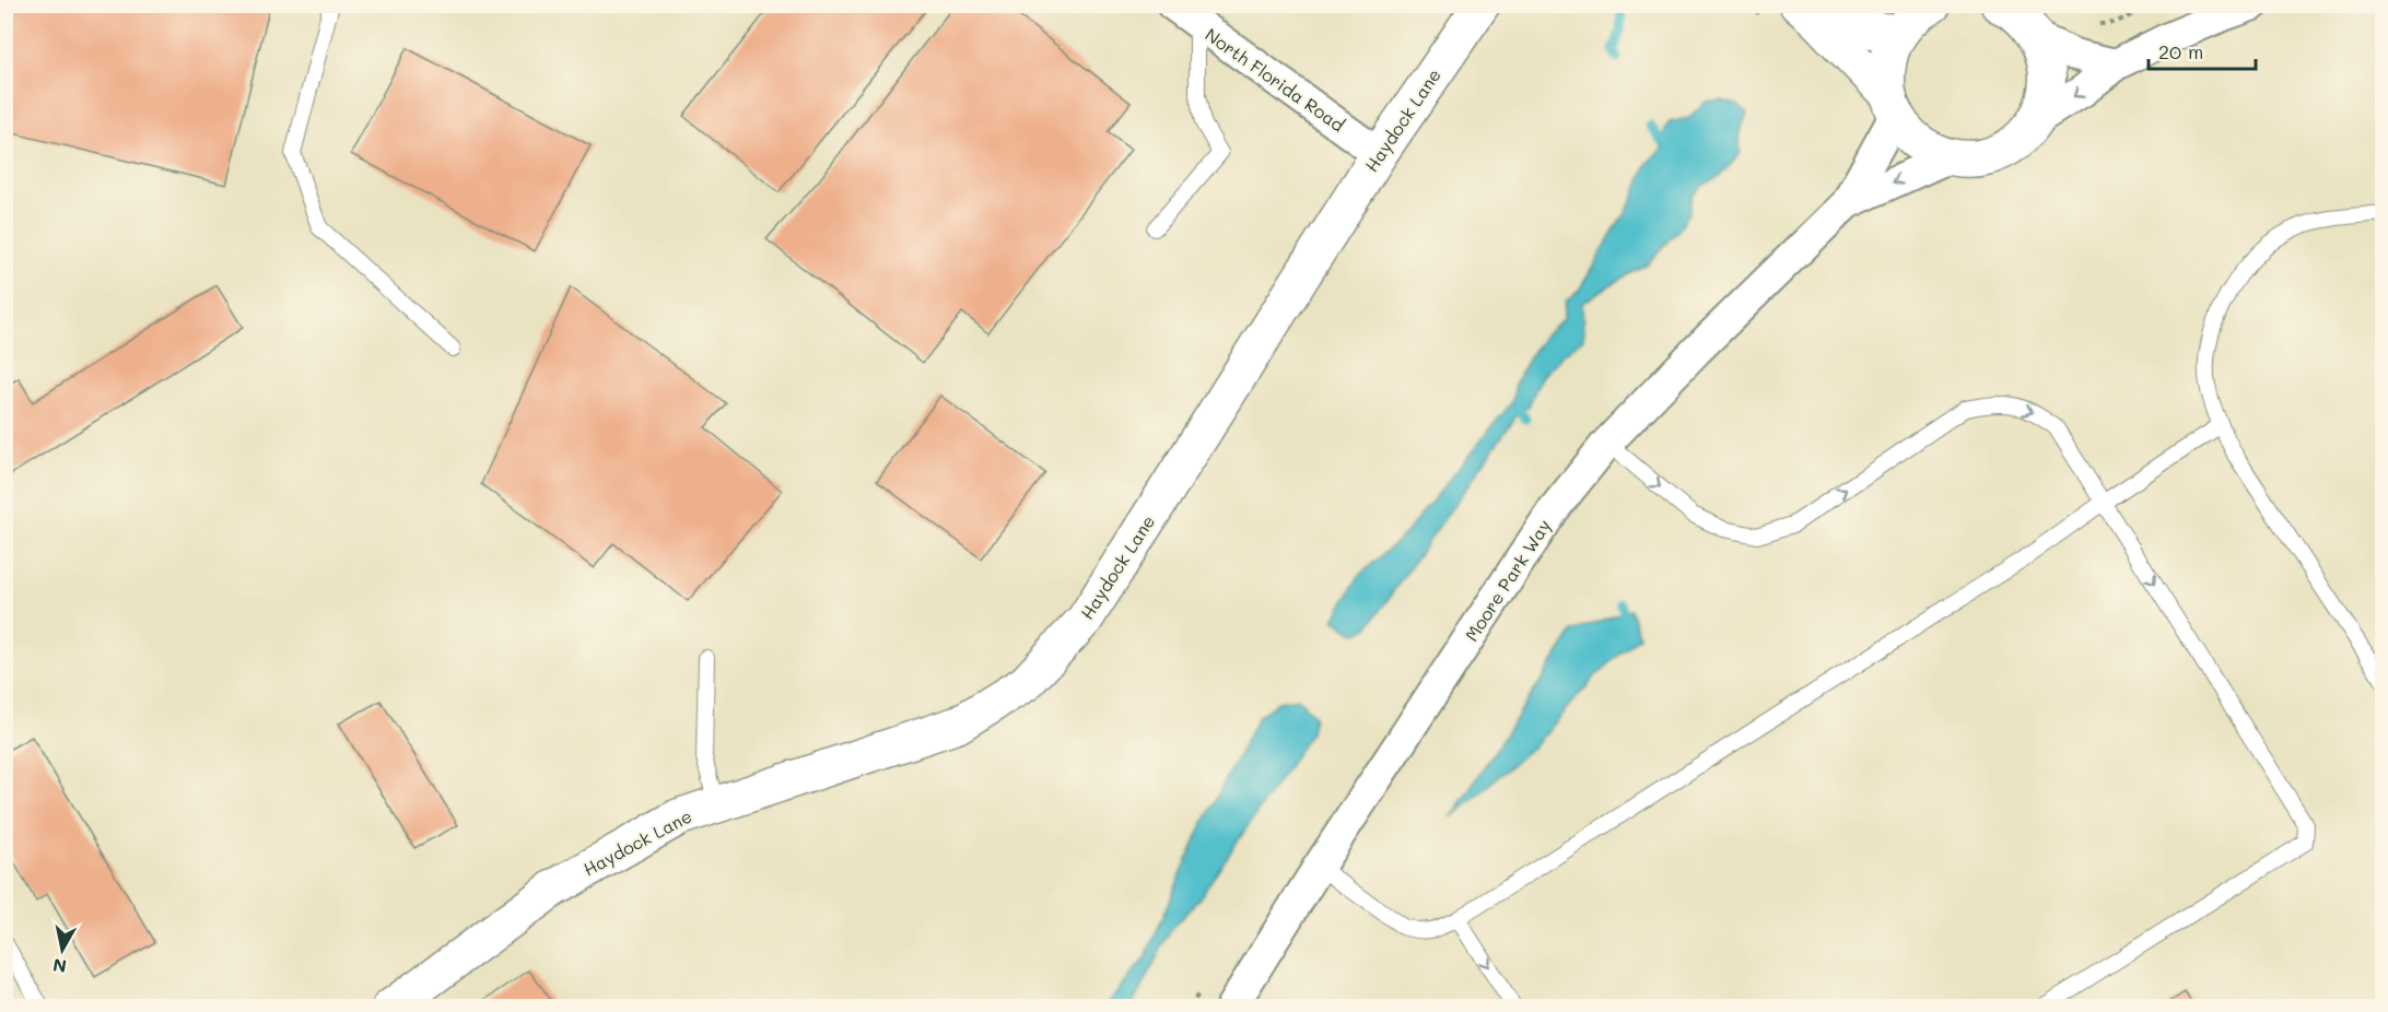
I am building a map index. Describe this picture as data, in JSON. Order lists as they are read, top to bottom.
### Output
{
  "streets": {
    "street": ["North Florida Road", "Haydock Lane", "Moore Park Way"]
  },
  "crossings": [
    ["North Florida Road", "Haydock Lane"]
  ],
  "scale_bar": "20 m",
  "north": "bottom"
}
